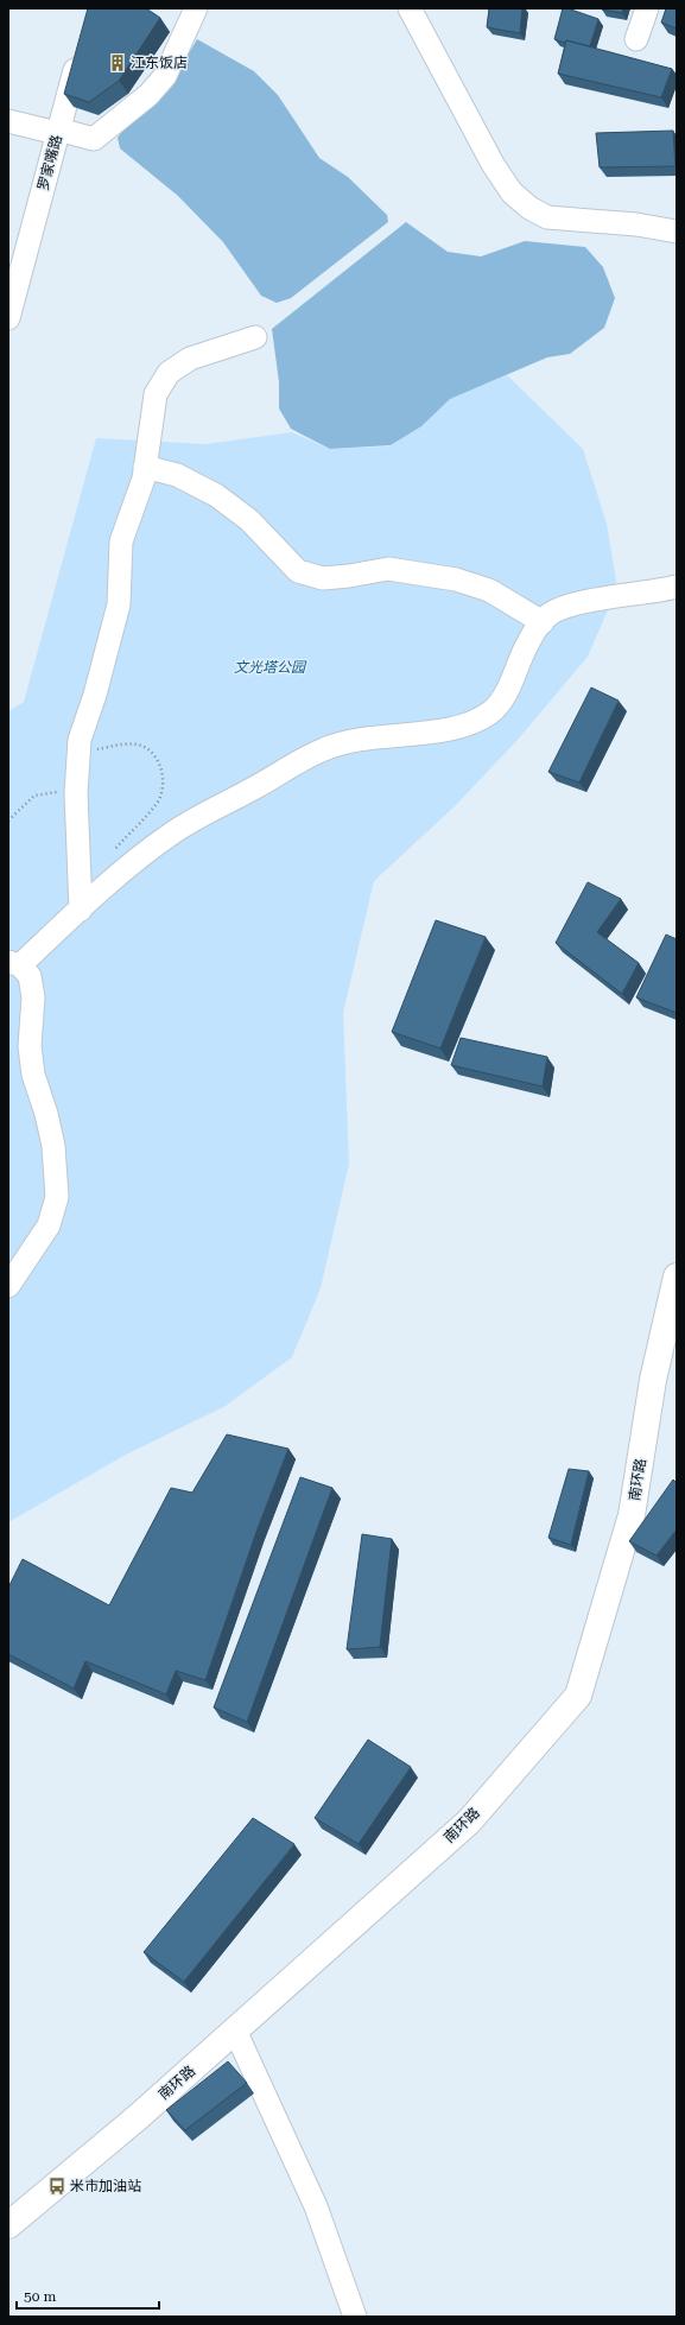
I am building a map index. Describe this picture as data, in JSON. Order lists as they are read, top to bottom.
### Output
{
  "streets": {
    "main road": ["南环路"],
    "street": ["罗家嘴路"]
  },
  "parks": ["文光塔公园"],
  "places": {
    "building": ["江东饭店"],
    "bus stop": ["米市加油站"]
  },
  "scale_bar": "50 m"
}
